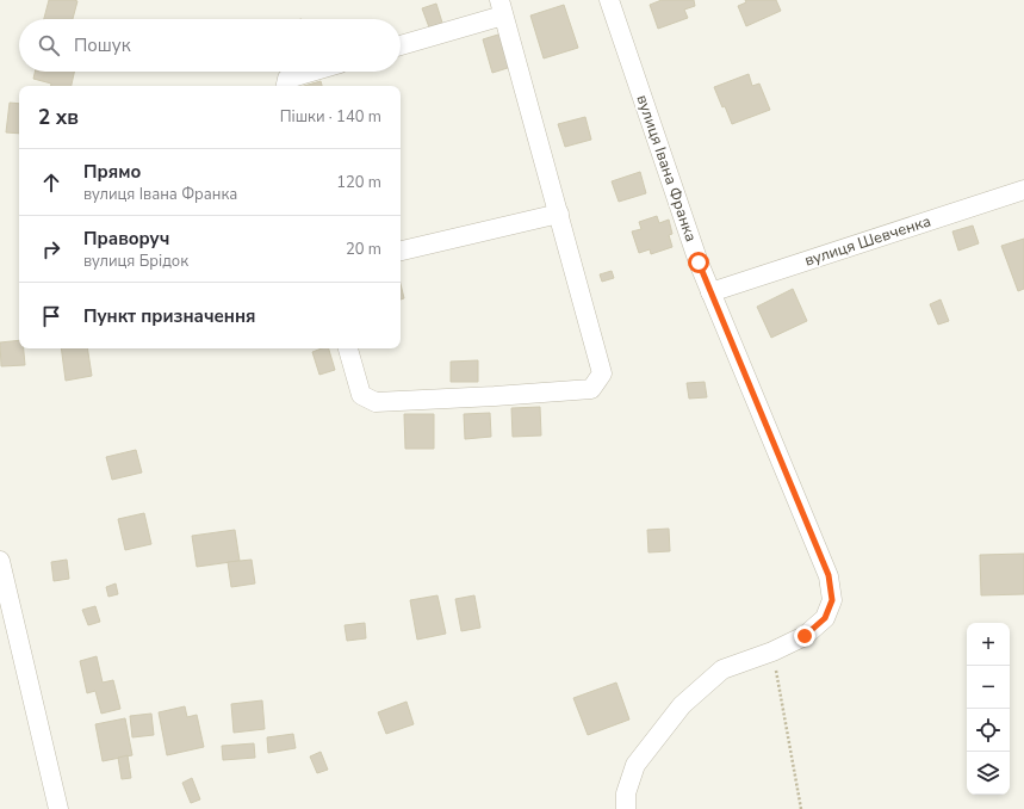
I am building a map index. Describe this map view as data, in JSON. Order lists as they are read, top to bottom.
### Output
{
  "streets": {
    "street": ["вулиця Івана Франка", "вулиця Шевченка"]
  },
  "crossings": [
    ["вулиця Івана Франка", "вулиця Шевченка"]
  ],
  "page": {
    "search": "Пошук",
    "heading": ["2 хв", "Пішки · 140 m"],
    "list": [
      ["Прямо", "вулиця Івана Франка", "120 m"],
      ["Праворуч", "вулиця Брідок", "20 m"],
      "Пункт призначення"
    ],
    "map_buttons": ["+", "−"]
  }
}
